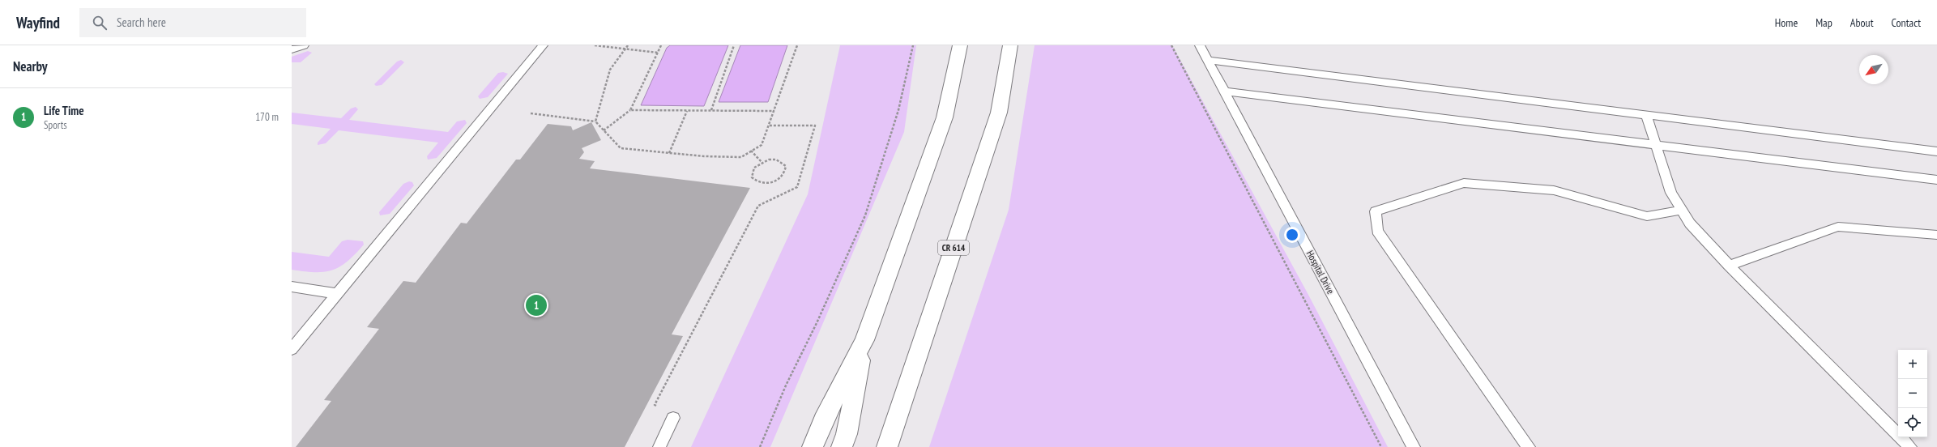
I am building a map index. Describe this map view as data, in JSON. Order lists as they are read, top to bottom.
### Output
{
  "streets": {
    "highway": ["CR 614"],
    "lane": ["Hospital Drive"]
  },
  "north": "bottom left",
  "page": {
    "header": "Wayfind",
    "search": "Search here",
    "nav": [
      "Home",
      "Map",
      "About",
      "Contact"
    ],
    "heading": "Nearby",
    "list": [
      {
        "mark": "1",
        "name": "Life Time",
        "note": "Sports",
        "value": "170 m"
      }
    ],
    "pins": "1",
    "map_buttons": ["+", "−"]
  }
}
